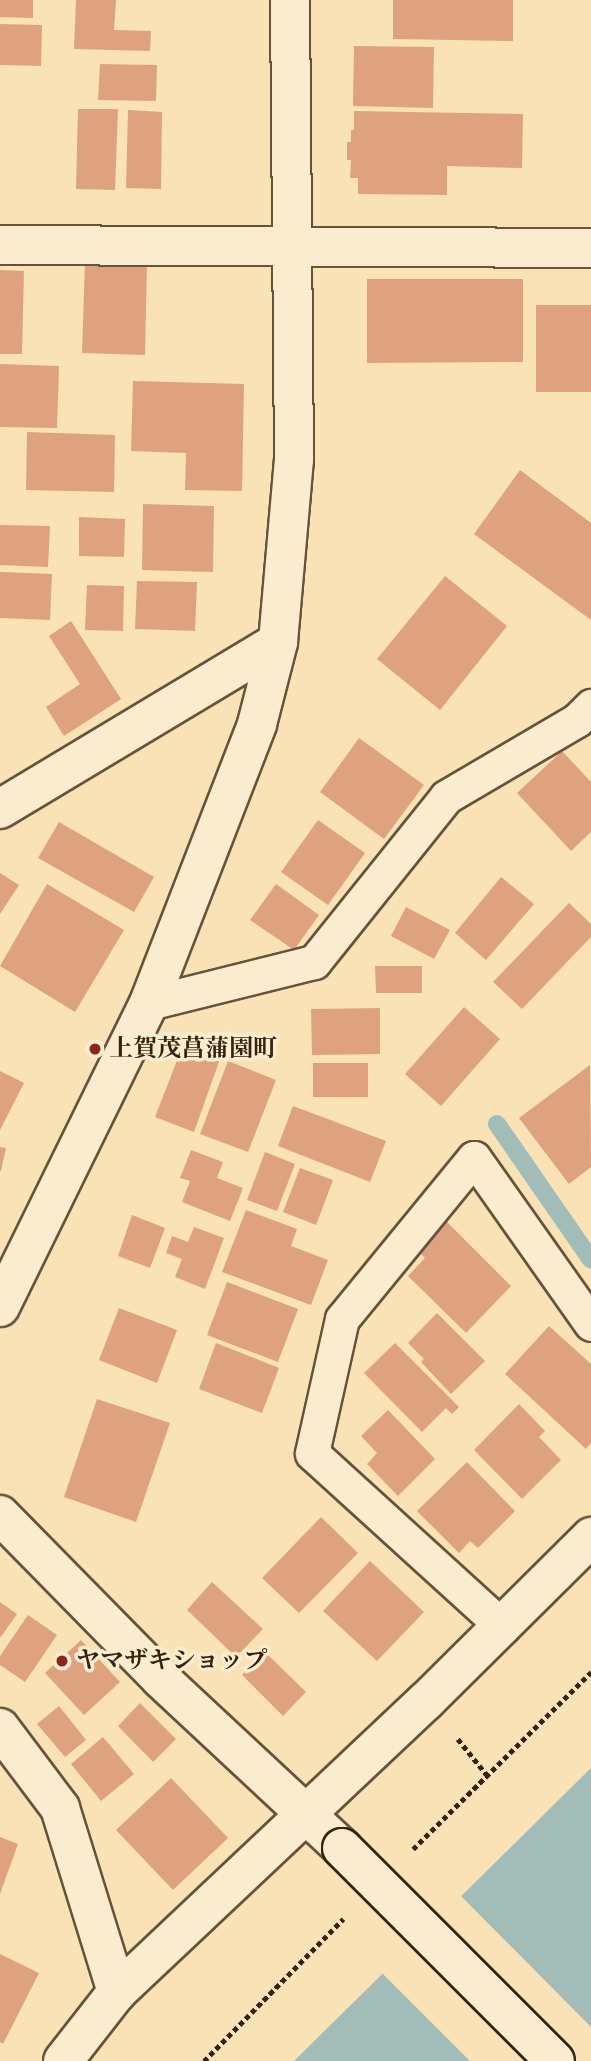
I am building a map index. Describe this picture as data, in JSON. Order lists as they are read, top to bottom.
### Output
{
  "places": ["上賀茂菖蒲園町", "ヤマザキショップ"]
}
